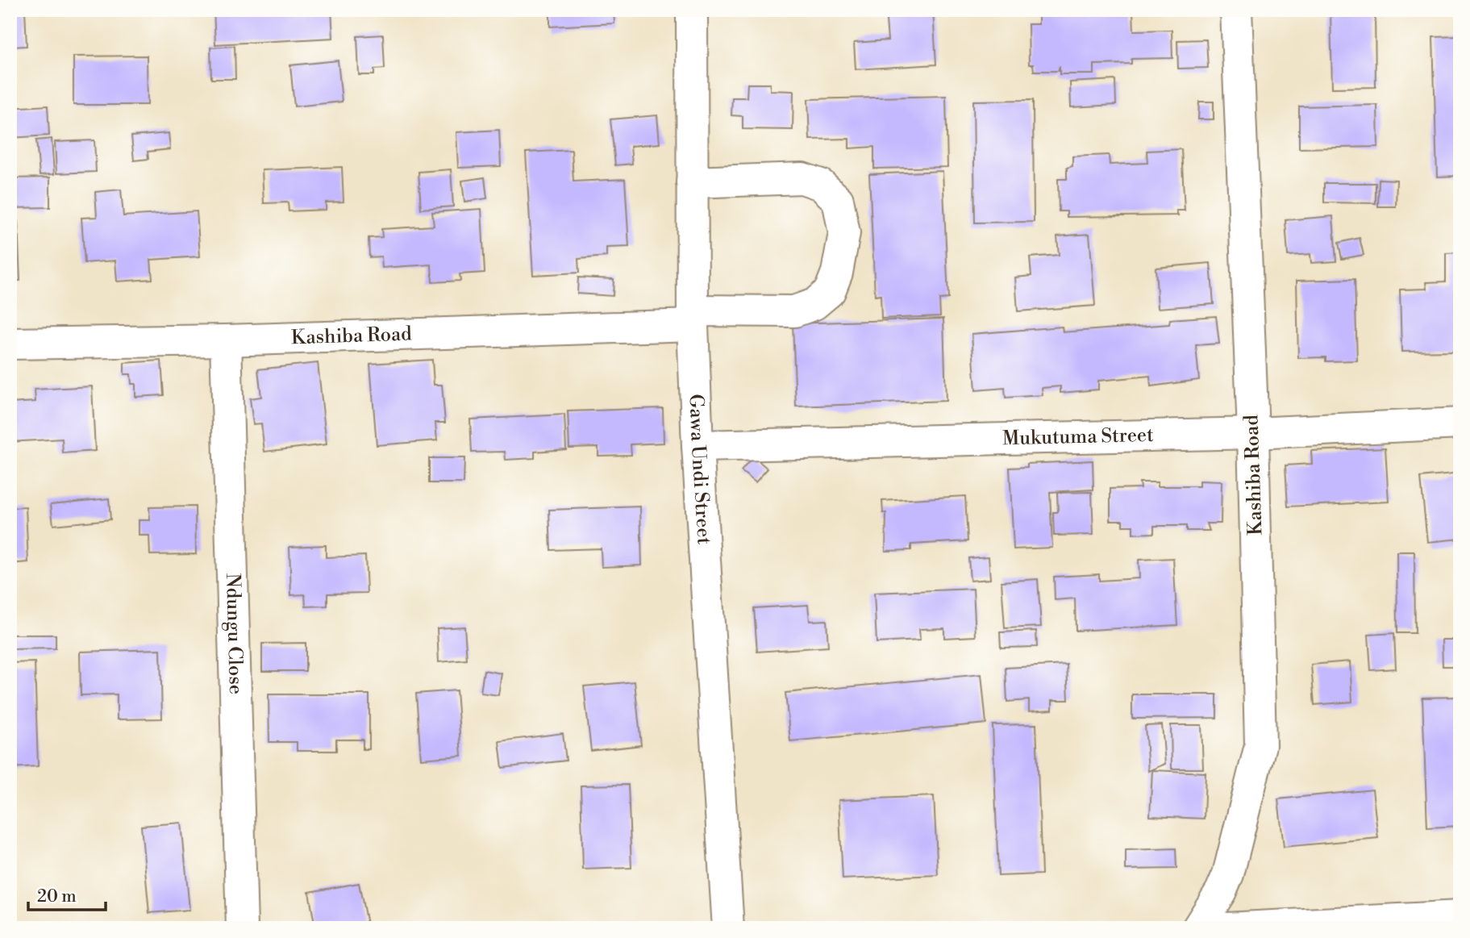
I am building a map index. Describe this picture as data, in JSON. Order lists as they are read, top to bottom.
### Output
{
  "streets": {
    "street": [
      "Kashiba Road",
      "Mukutuma Street",
      "Gawa Undi Street",
      "Ndungu Close"
    ]
  },
  "crossings": [
    ["Kashiba Road", "Mukutuma Street"],
    ["Kashiba Road", "Gawa Undi Street"],
    ["Kashiba Road", "Ndungu Close"],
    ["Mukutuma Street", "Gawa Undi Street"]
  ],
  "scale_bar": "20 m"
}
